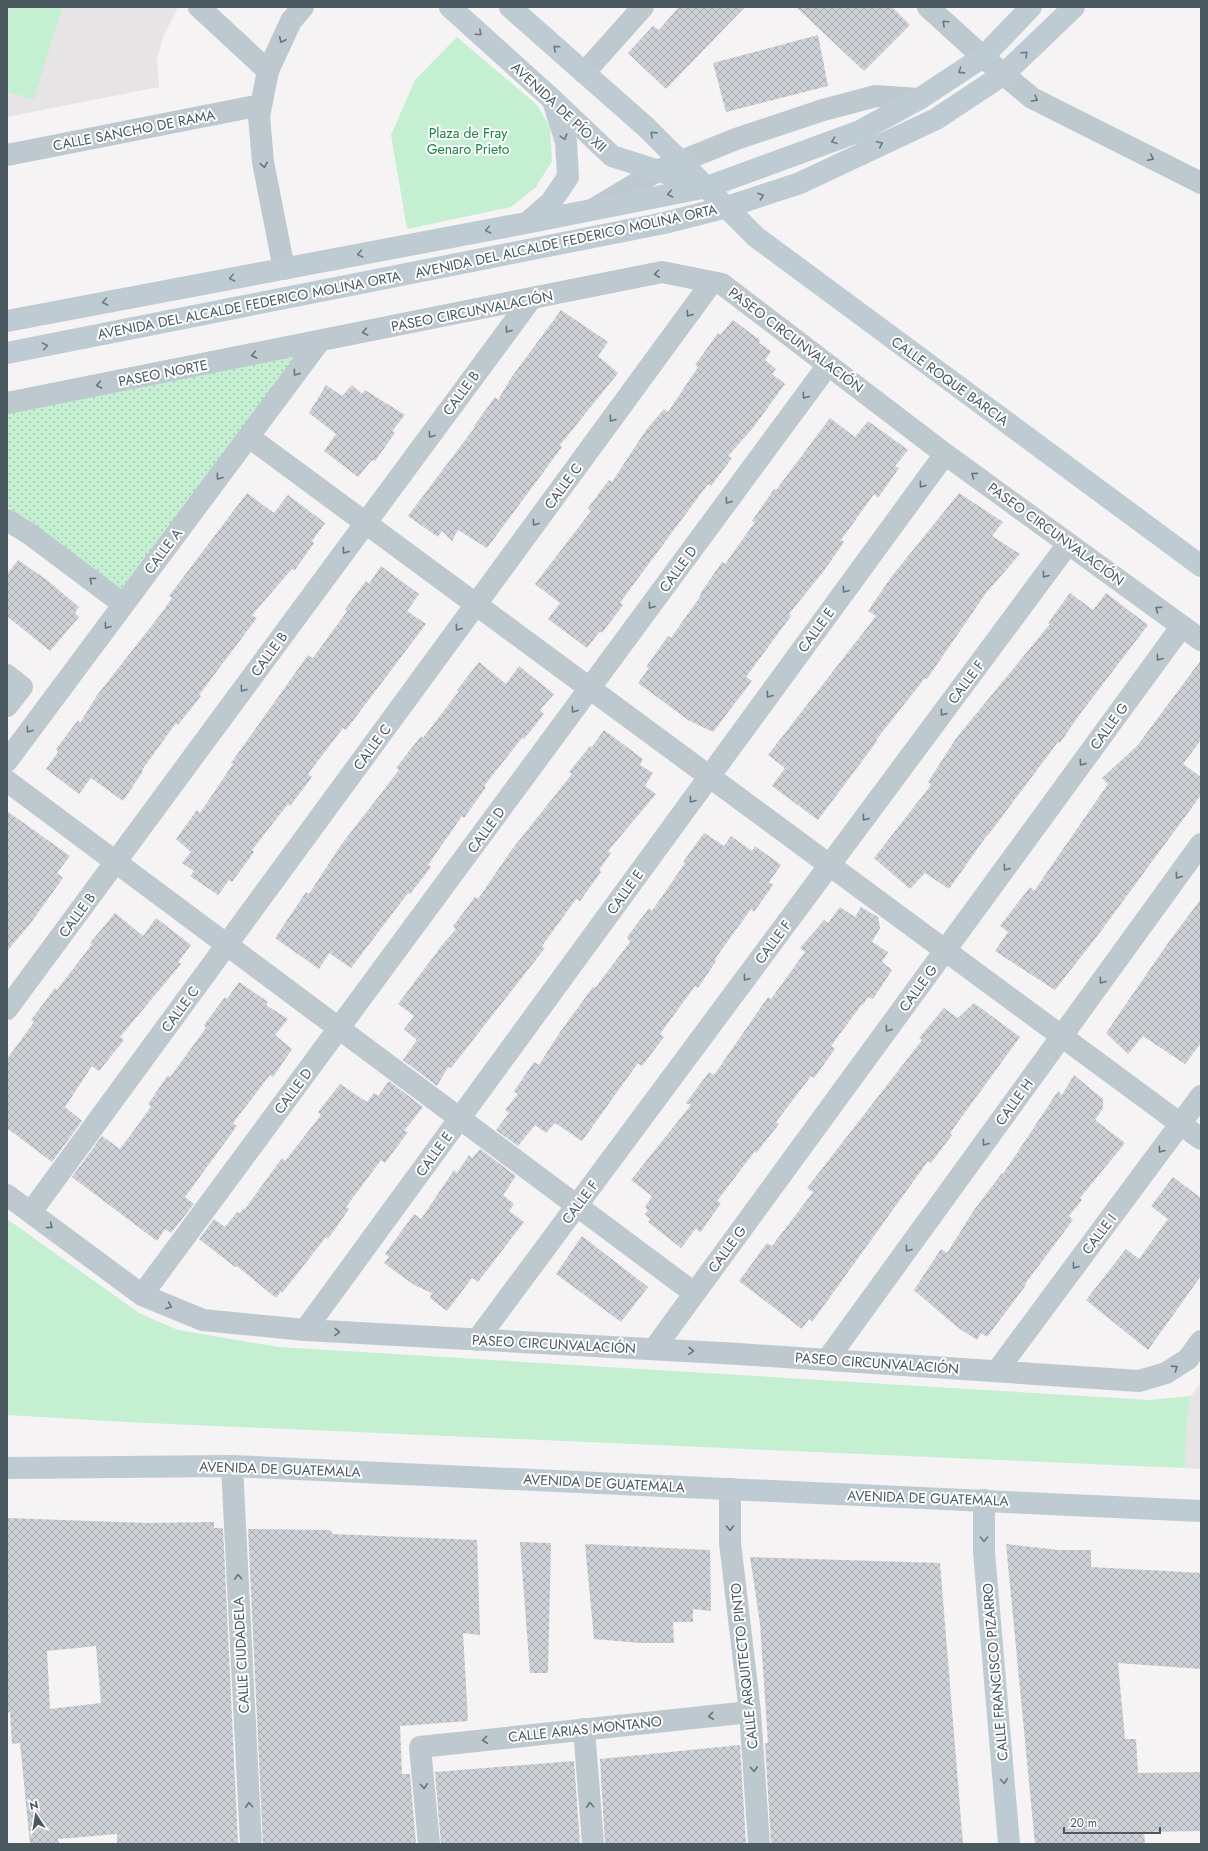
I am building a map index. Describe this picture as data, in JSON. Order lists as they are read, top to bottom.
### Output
{
  "streets": {
    "main road": [
      "AVENIDA DE PÍO XII",
      "AVENIDA DEL ALCALDE FEDERICO MOLINA ORTA",
      "CALLE ROQUE BARCIA",
      "AVENIDA DE GUATEMALA",
      "CALLE FRANCISCO PIZARRO"
    ],
    "street": [
      "CALLE SANCHO DE RAMA",
      "PASEO CIRCUNVALACIÓN",
      "PASEO NORTE",
      "CALLE B",
      "CALLE C",
      "CALLE A",
      "CALLE D",
      "CALLE E",
      "CALLE F",
      "CALLE G",
      "CALLE H",
      "CALLE I",
      "CALLE CIUDADELA",
      "CALLE ARQUITECTO PINTO",
      "CALLE ARIAS MONTANO"
    ]
  },
  "crossings": [
    ["AVENIDA DE PÍO XII", "AVENIDA DEL ALCALDE FEDERICO MOLINA ORTA"],
    ["AVENIDA DE PÍO XII", "CALLE ROQUE BARCIA"],
    ["AVENIDA DEL ALCALDE FEDERICO MOLINA ORTA", "CALLE ROQUE BARCIA"],
    ["PASEO CIRCUNVALACIÓN", "PASEO NORTE"],
    ["PASEO CIRCUNVALACIÓN", "CALLE B"],
    ["PASEO CIRCUNVALACIÓN", "CALLE C"],
    ["PASEO CIRCUNVALACIÓN", "CALLE A"],
    ["PASEO CIRCUNVALACIÓN", "CALLE D"],
    ["PASEO CIRCUNVALACIÓN", "CALLE E"],
    ["PASEO CIRCUNVALACIÓN", "CALLE F"],
    ["PASEO CIRCUNVALACIÓN", "CALLE G"],
    ["PASEO CIRCUNVALACIÓN", "CALLE H"],
    ["PASEO CIRCUNVALACIÓN", "CALLE I"],
    ["PASEO NORTE", "CALLE A"],
    ["AVENIDA DE GUATEMALA", "CALLE CIUDADELA"],
    ["AVENIDA DE GUATEMALA", "CALLE ARQUITECTO PINTO"],
    ["AVENIDA DE GUATEMALA", "CALLE FRANCISCO PIZARRO"],
    ["CALLE ARQUITECTO PINTO", "CALLE ARIAS MONTANO"]
  ],
  "one_way": [
    "PASEO NORTE",
    "CALLE B",
    "CALLE C",
    "CALLE A",
    "CALLE D",
    "CALLE E",
    "CALLE F",
    "CALLE G",
    "CALLE H",
    "CALLE I",
    "CALLE CIUDADELA",
    "CALLE FRANCISCO PIZARRO",
    "CALLE ARIAS MONTANO"
  ],
  "parks": ["Plaza de Fray Genaro Prieto"],
  "scale_bar": "20 m",
  "north": "top"
}
